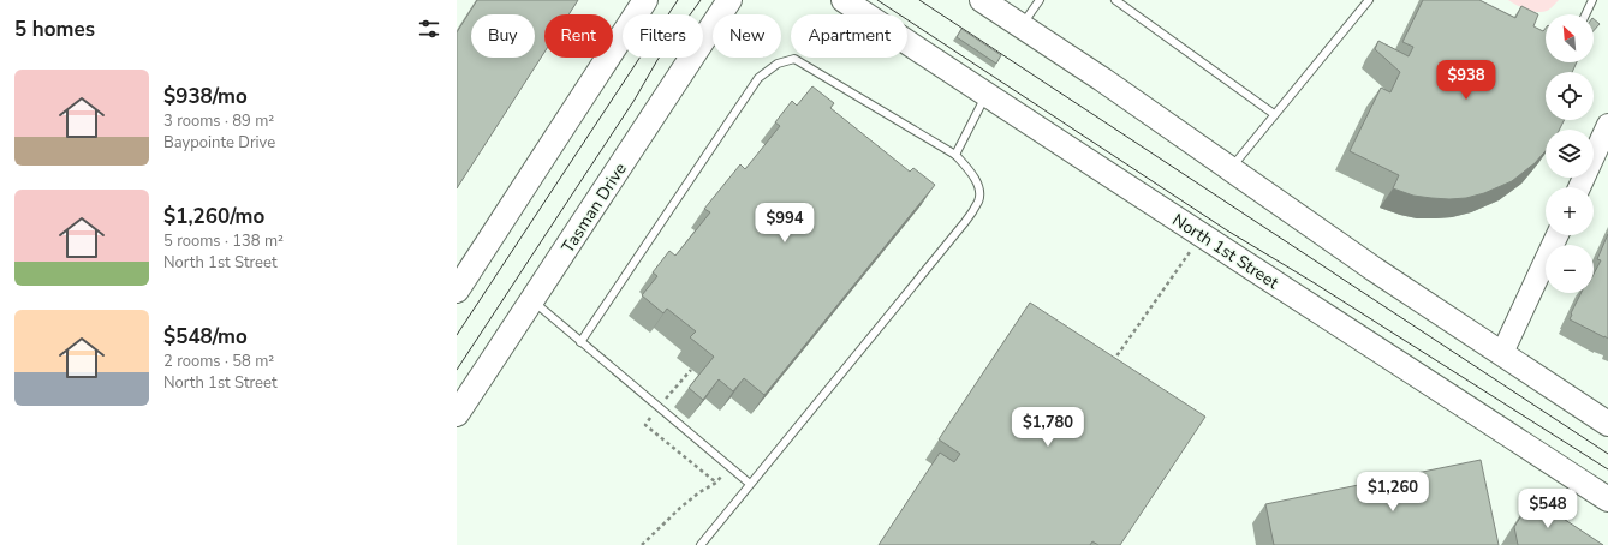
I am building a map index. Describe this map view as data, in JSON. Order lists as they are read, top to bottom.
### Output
{
  "streets": {
    "main road": ["Tasman Drive", "North 1st Street"]
  },
  "north": "top left",
  "page": {
    "heading": "5 homes",
    "map_buttons": ["+", "−"],
    "chip": [
      "Buy",
      "Rent",
      "Filters",
      "New",
      "Apartment"
    ],
    "list": [
      {
        "name": "$938/mo",
        "note": "3 rooms · 89 m² · Baypointe Drive"
      },
      {
        "name": "$1,260/mo",
        "note": "5 rooms · 138 m² · North 1st Street"
      },
      {
        "name": "$548/mo",
        "note": "2 rooms · 58 m² · North 1st Street"
      }
    ],
    "price": [
      "$938",
      "$994",
      "$1,780",
      "$1,260",
      "$548"
    ]
  }
}
